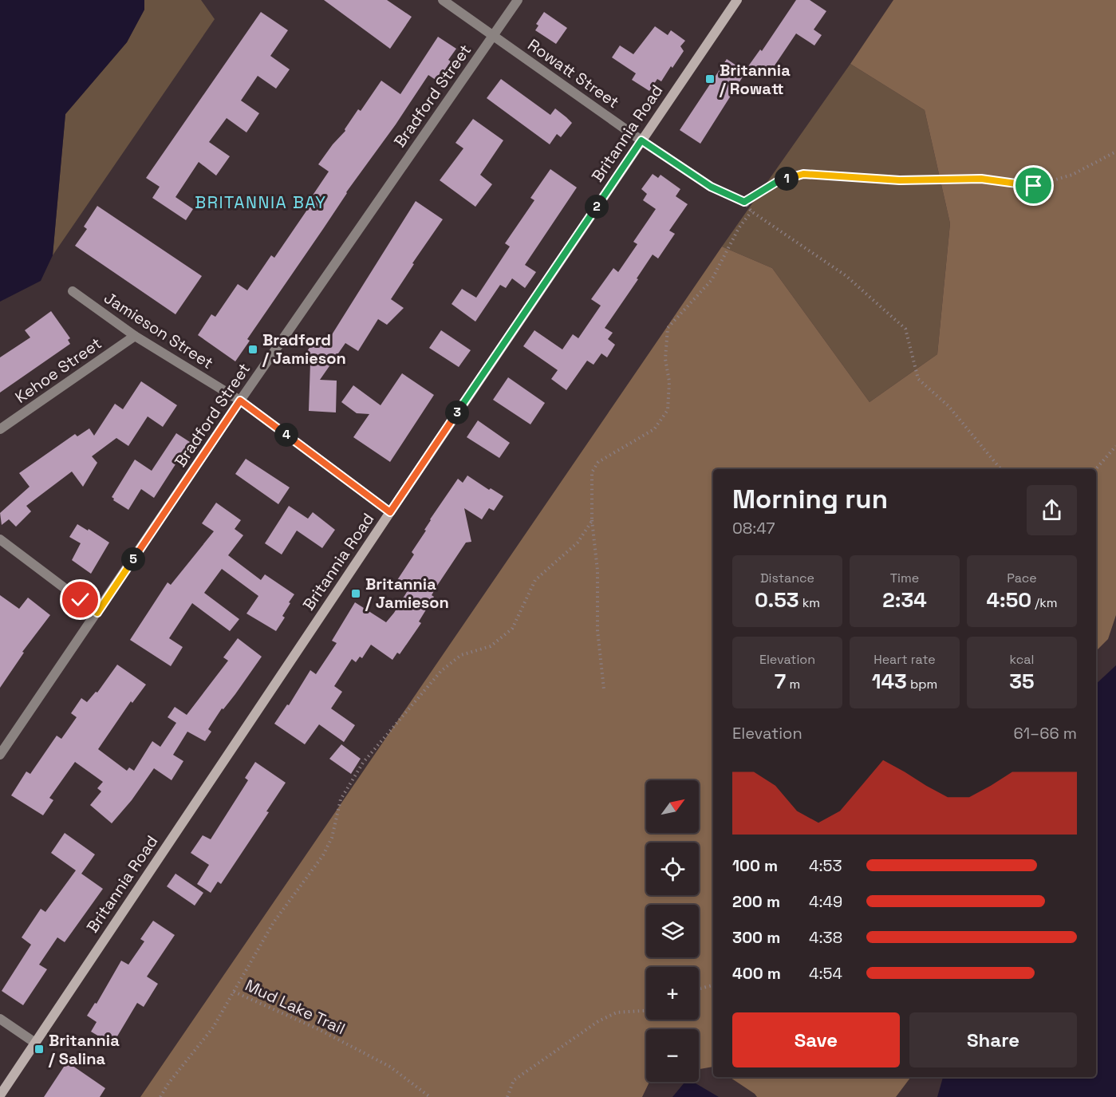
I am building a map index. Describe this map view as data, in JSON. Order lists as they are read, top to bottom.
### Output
{
  "streets": {
    "street": [
      "Rowatt Street",
      "Bradford Street",
      "Britannia Road",
      "Jamieson Street",
      "Kehoe Street"
    ],
    "path": ["Mud Lake Trail"]
  },
  "crossings": [
    ["Rowatt Street", "Bradford Street"],
    ["Rowatt Street", "Britannia Road"],
    ["Bradford Street", "Jamieson Street"],
    ["Britannia Road", "Jamieson Street"],
    ["Jamieson Street", "Kehoe Street"]
  ],
  "districts": ["BRITANNIA BAY"],
  "places": {
    "transit": [
      "Britannia / Rowatt",
      "Bradford / Jamieson",
      "Britannia / Jamieson",
      "Britannia / Salina"
    ]
  },
  "north": "top right",
  "page": {
    "pins": [
      "1",
      "2",
      "3",
      "4",
      "5"
    ],
    "heading": ["Morning run", "08:47"],
    "stats": [
      ["Distance", "0.53 km"],
      ["Time", "2:34"],
      ["Pace", "4:50 /km"],
      ["Elevation", "7 m"],
      ["Heart rate", "143 bpm"],
      ["kcal", "35"]
    ],
    "chart": ["Elevation", "61–66 m"],
    "map_buttons": ["+", "−"],
    "list": [
      {
        "name": "100 m",
        "note": "4:53"
      },
      {
        "name": "200 m",
        "note": "4:49"
      },
      {
        "name": "300 m",
        "note": "4:38"
      },
      {
        "name": "400 m",
        "note": "4:54"
      }
    ],
    "buttons": ["Save", "Share"]
  }
}
